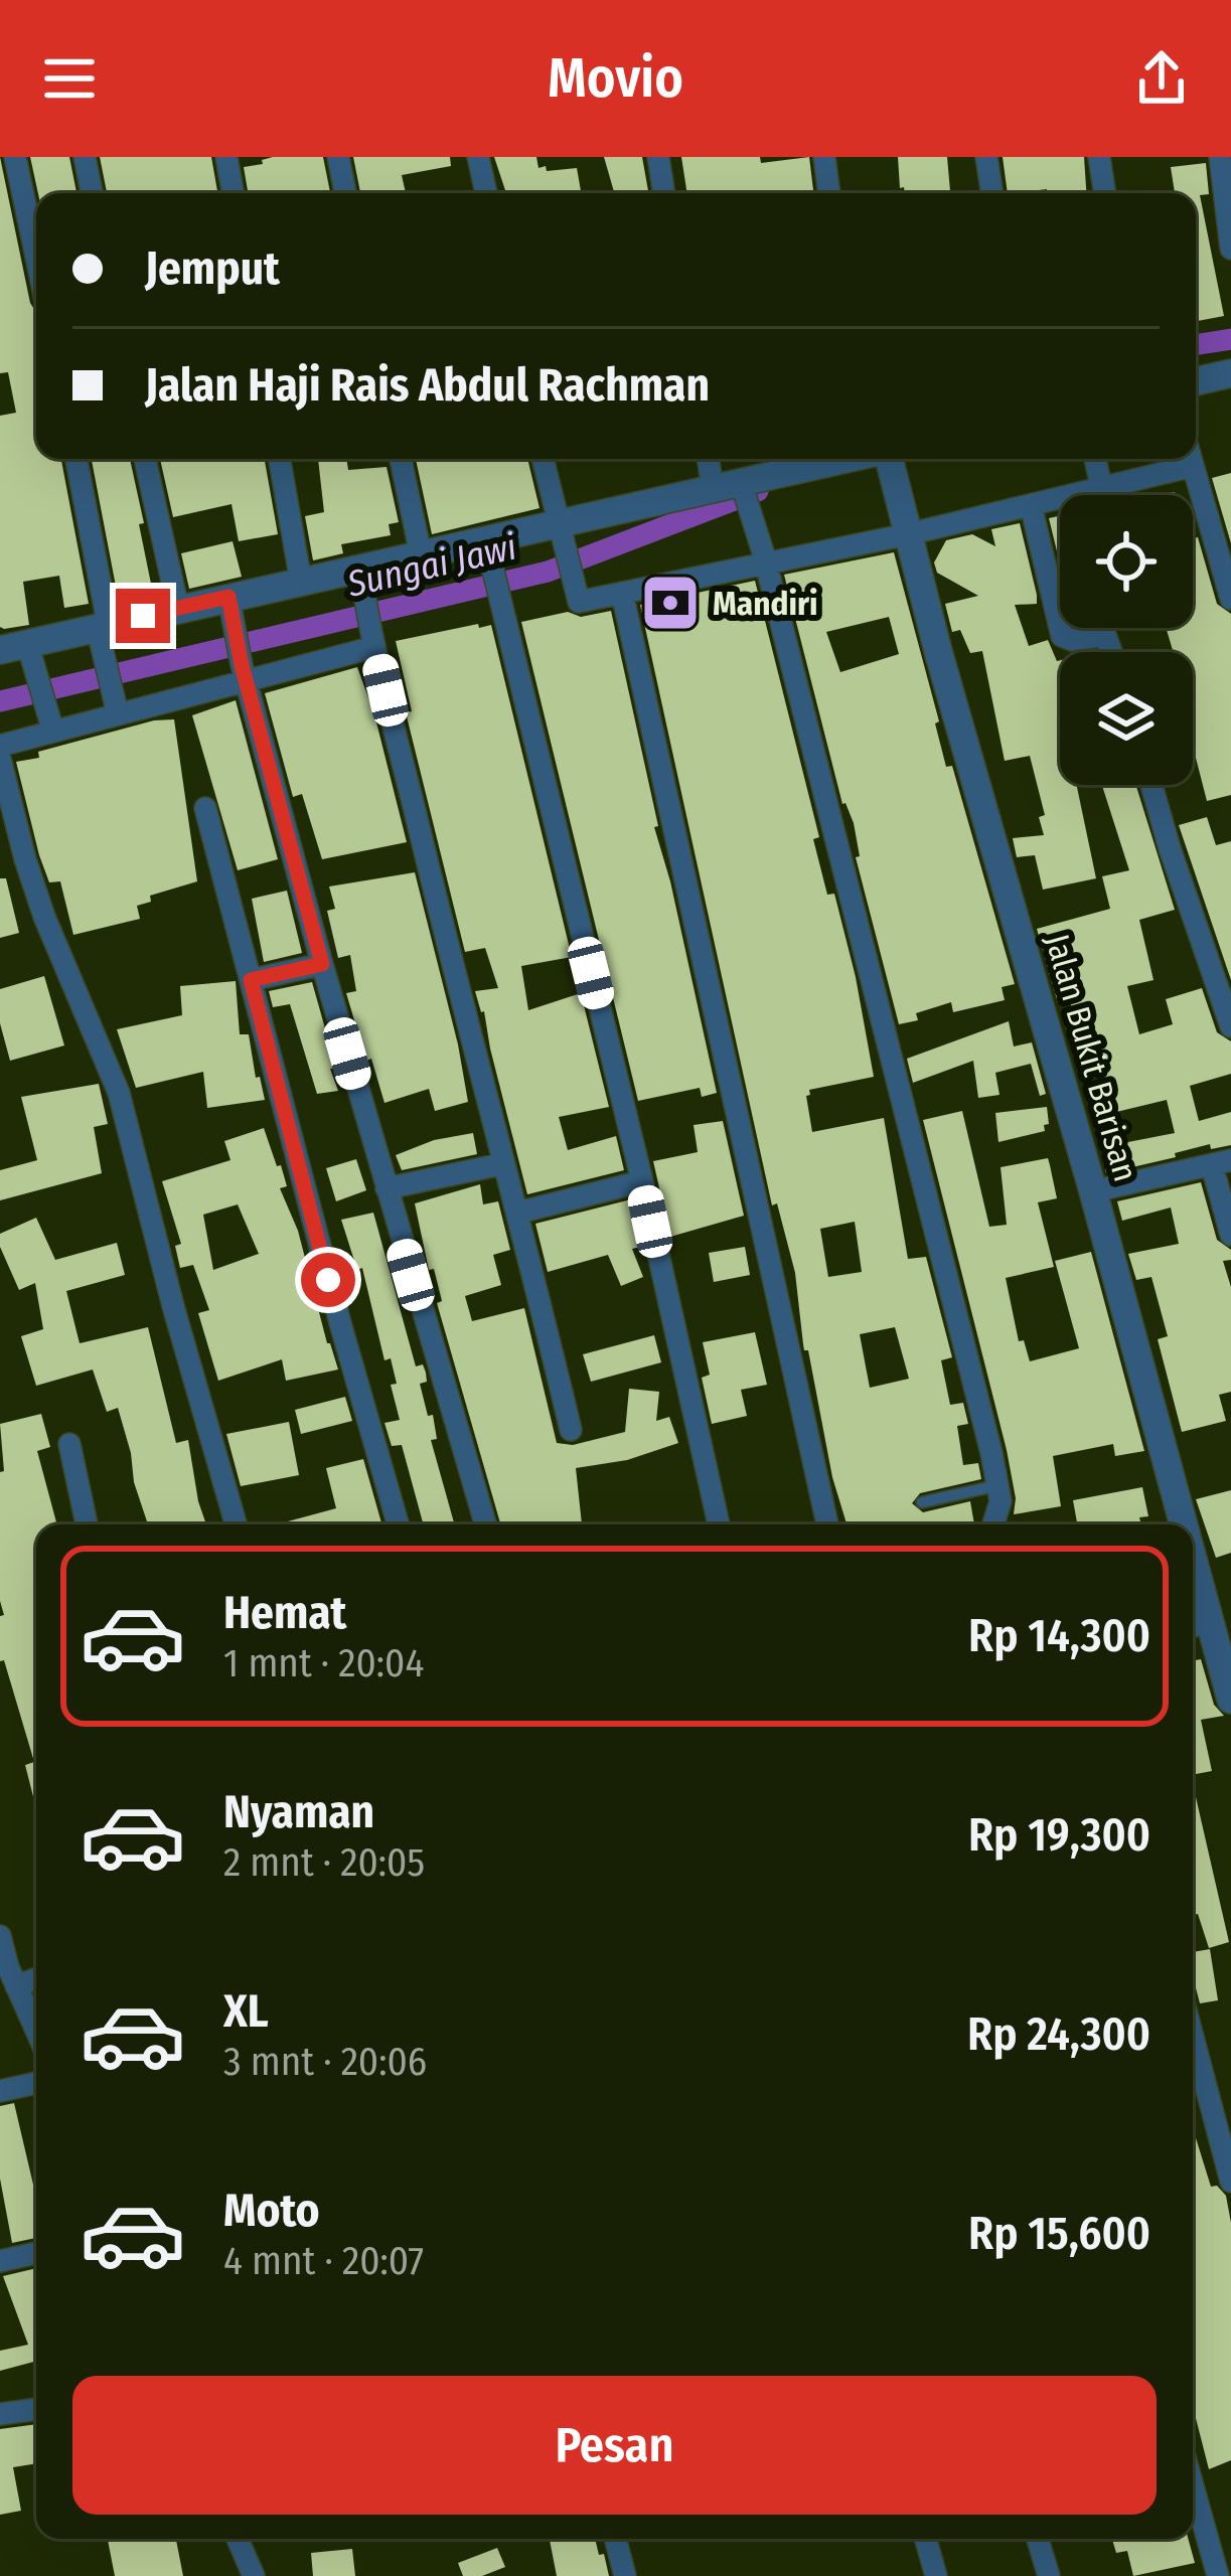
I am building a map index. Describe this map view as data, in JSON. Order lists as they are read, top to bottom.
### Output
{
  "streets": {
    "street": ["Jalan Bukit Barisan"]
  },
  "water": ["Sungai Jawi"],
  "places": {
    "bank": ["Mandiri"]
  },
  "page": {
    "header": "Movio",
    "banner": ["Jemput", "Jalan Haji Rais Abdul Rachman"],
    "list": [
      {
        "name": "Hemat",
        "note": "1 mnt · 20:04",
        "value": "Rp 14,300"
      },
      {
        "name": "Nyaman",
        "note": "2 mnt · 20:05",
        "value": "Rp 19,300"
      },
      {
        "name": "XL",
        "note": "3 mnt · 20:06",
        "value": "Rp 24,300"
      },
      {
        "name": "Moto",
        "note": "4 mnt · 20:07",
        "value": "Rp 15,600"
      }
    ],
    "buttons": "Pesan"
  }
}
